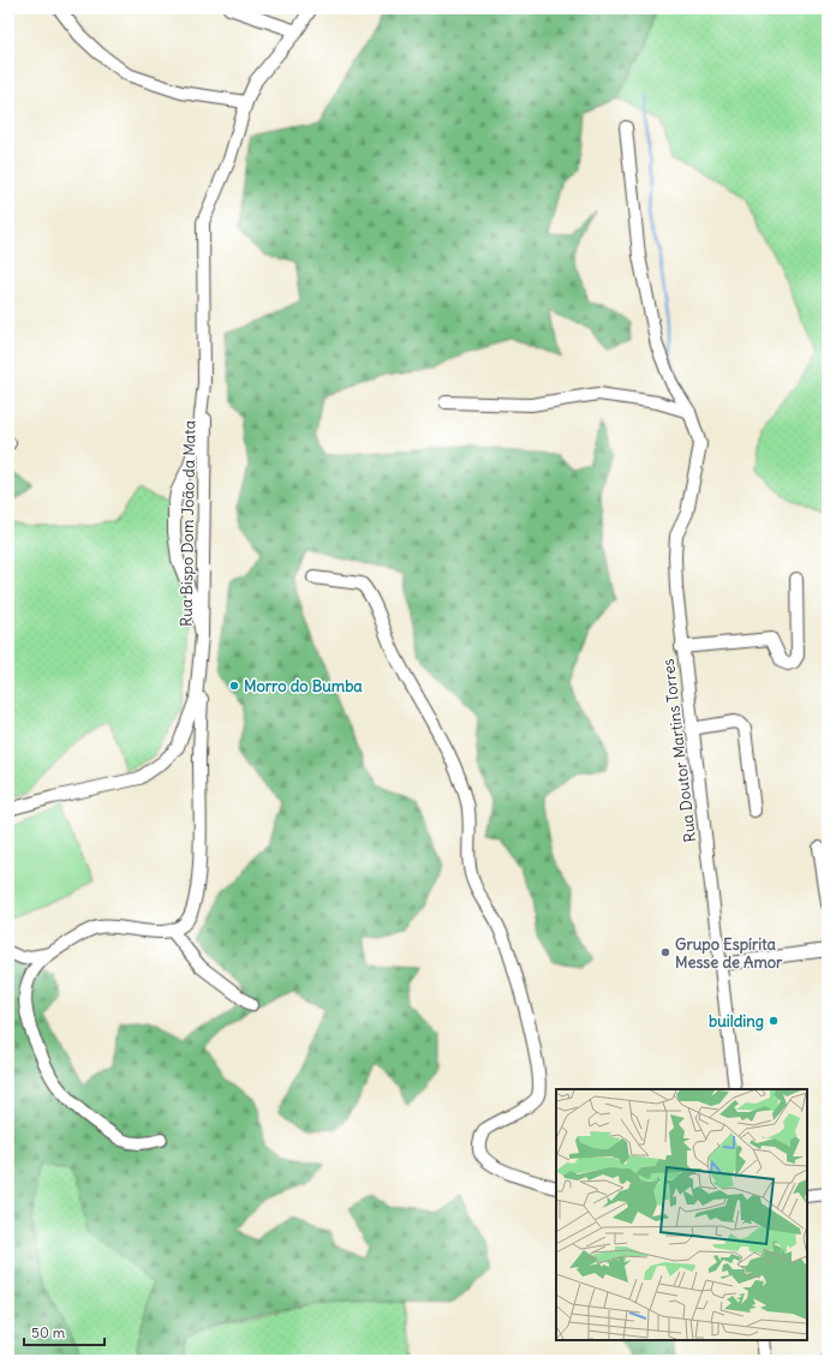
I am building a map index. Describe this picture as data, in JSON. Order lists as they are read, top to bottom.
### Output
{
  "streets": {
    "street": ["Rua Bispo Dom João da Mata", "Rua Doutor Martins Torres"]
  },
  "places": ["Morro do Bumba", "Grupo Espírita Messe de Amor", "building"],
  "scale_bar": "50 m"
}
